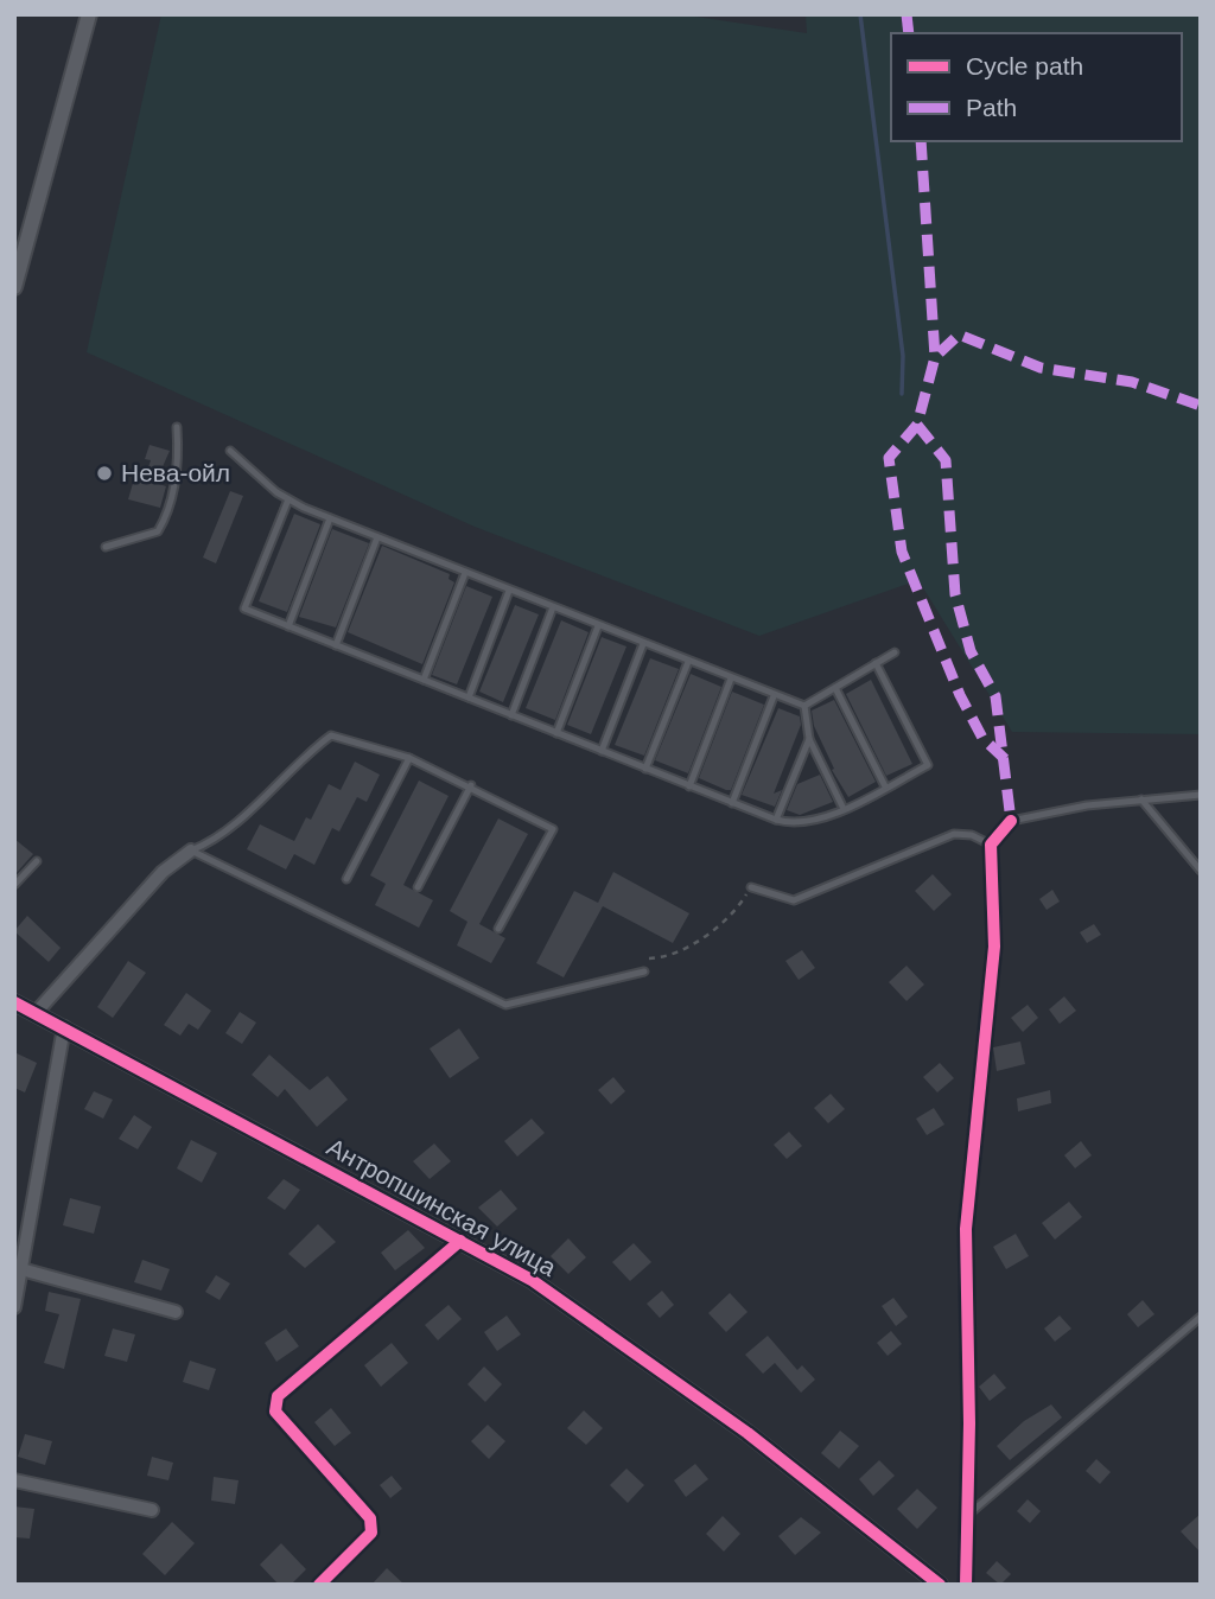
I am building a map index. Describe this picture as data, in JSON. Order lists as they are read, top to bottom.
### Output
{
  "streets": {
    "street": ["Антропшинская улица"]
  },
  "places": ["Нева-ойл"],
  "legend": ["Cycle path", "Path"]
}
